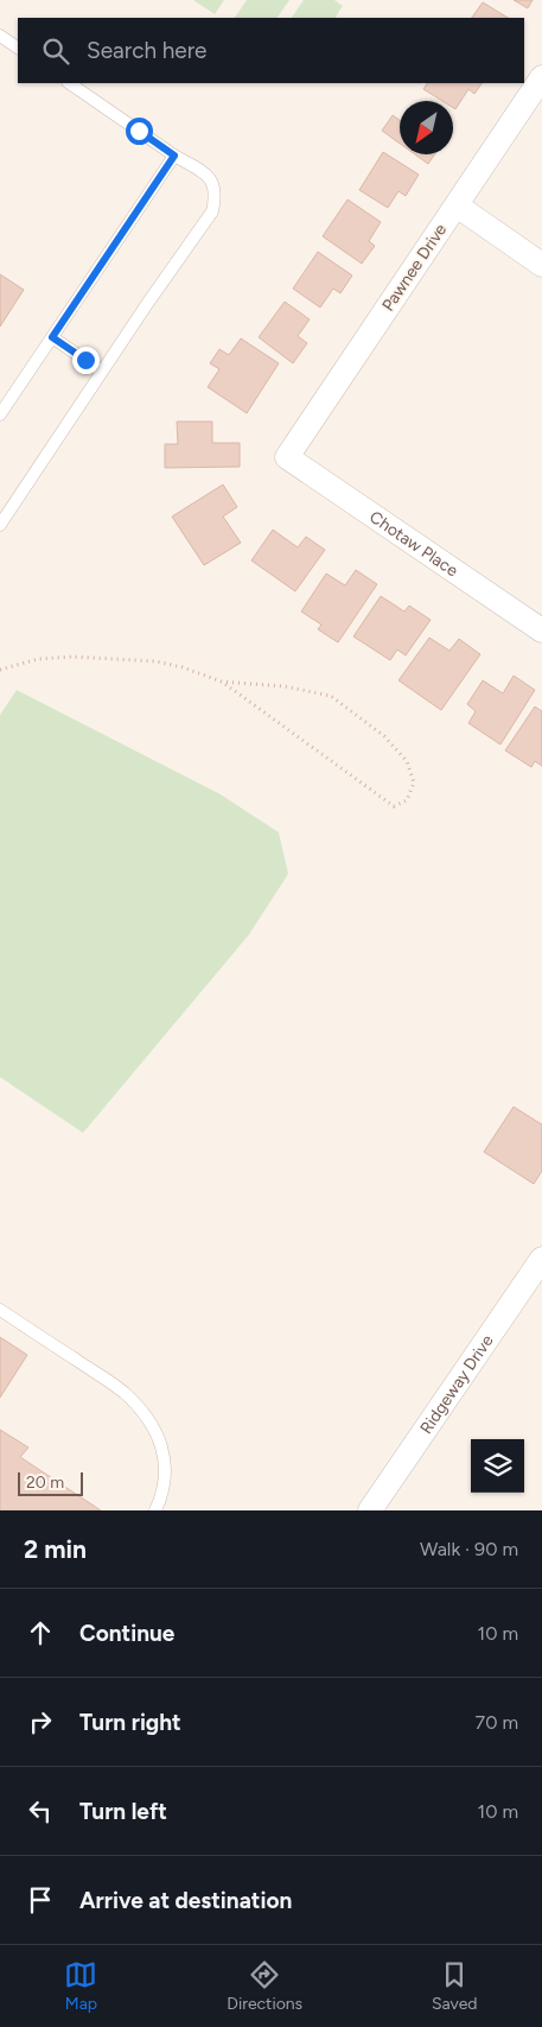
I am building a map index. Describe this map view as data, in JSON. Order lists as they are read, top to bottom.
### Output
{
  "streets": {
    "street": ["Pawnee Drive", "Chotaw Place", "Ridgeway Drive"]
  },
  "crossings": [
    ["Pawnee Drive", "Chotaw Place"]
  ],
  "scale_bar": "20 m",
  "north": "bottom left",
  "page": {
    "search": "Search here",
    "scale": "20 m",
    "heading": ["2 min", "Walk · 90 m"],
    "list": [
      ["Continue", "10 m"],
      ["Turn right", "70 m"],
      ["Turn left", "10 m"],
      "Arrive at destination"
    ],
    "nav": ["Map", "Directions", "Saved"]
  }
}
